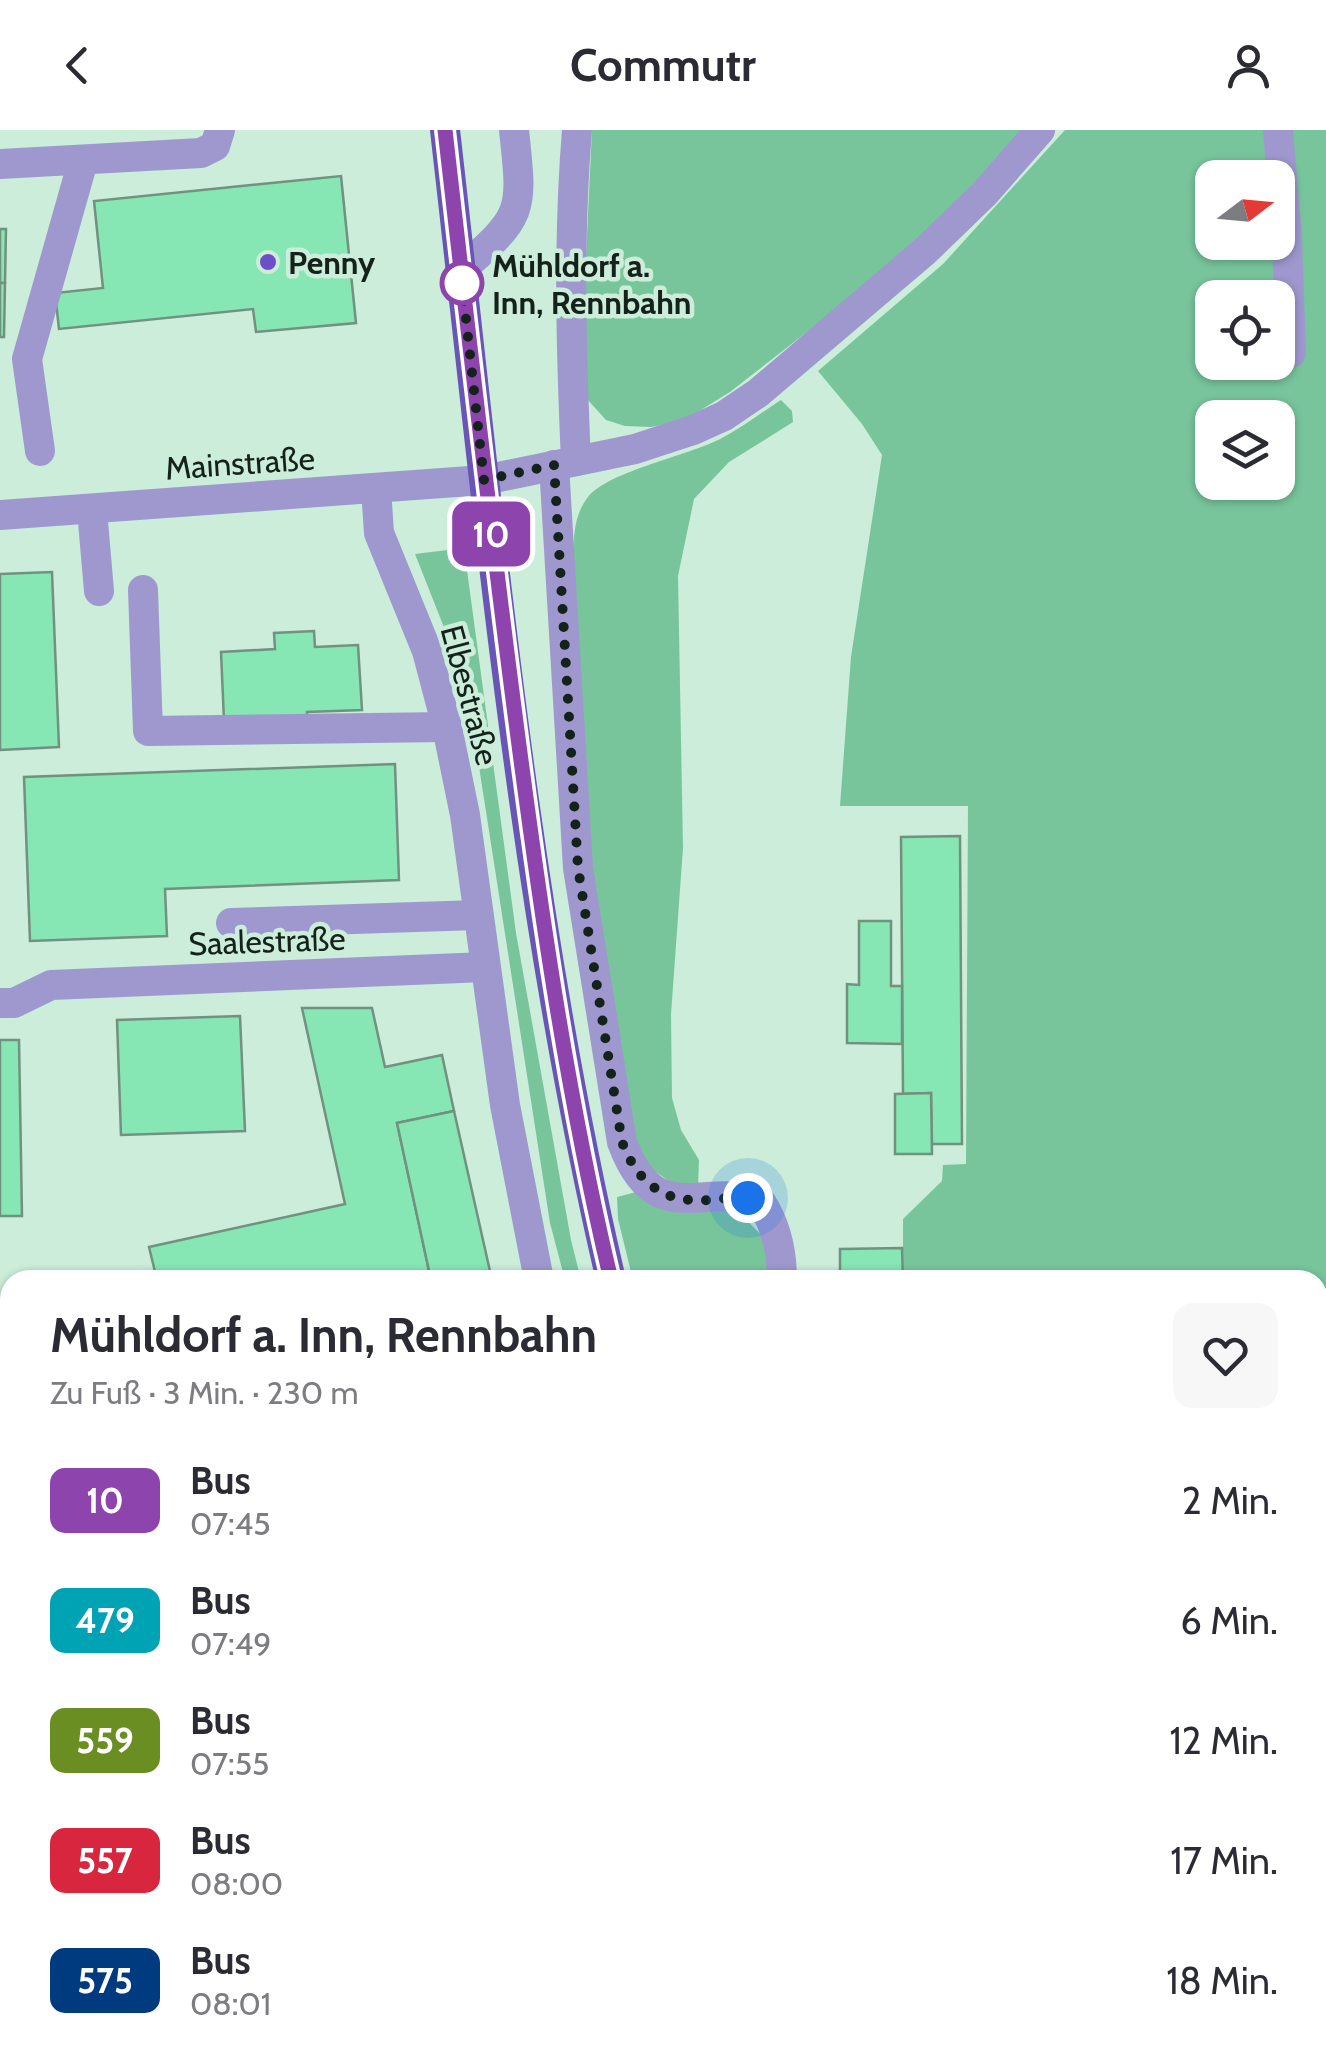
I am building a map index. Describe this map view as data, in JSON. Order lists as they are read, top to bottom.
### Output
{
  "streets": {
    "street": ["Mainstraße", "Elbestraße", "Saalestraße"]
  },
  "crossings": [
    ["Mainstraße", "Elbestraße"],
    ["Elbestraße", "Saalestraße"]
  ],
  "places": ["Penny", "Mühldorf a. Inn, Rennbahn"],
  "lines": ["bus line 10"],
  "north": "right",
  "page": {
    "header": "Commutr",
    "on_map": "10",
    "heading": ["Mühldorf a. Inn, Rennbahn", "Zu Fuß · 3 Min. · 230 m"],
    "list": [
      {
        "mark": "10",
        "name": "Bus",
        "note": "07:45",
        "value": "2 Min."
      },
      {
        "mark": "479",
        "name": "Bus",
        "note": "07:49",
        "value": "6 Min."
      },
      {
        "mark": "559",
        "name": "Bus",
        "note": "07:55",
        "value": "12 Min."
      },
      {
        "mark": "557",
        "name": "Bus",
        "note": "08:00",
        "value": "17 Min."
      },
      {
        "mark": "575",
        "name": "Bus",
        "note": "08:01",
        "value": "18 Min."
      }
    ]
  }
}
